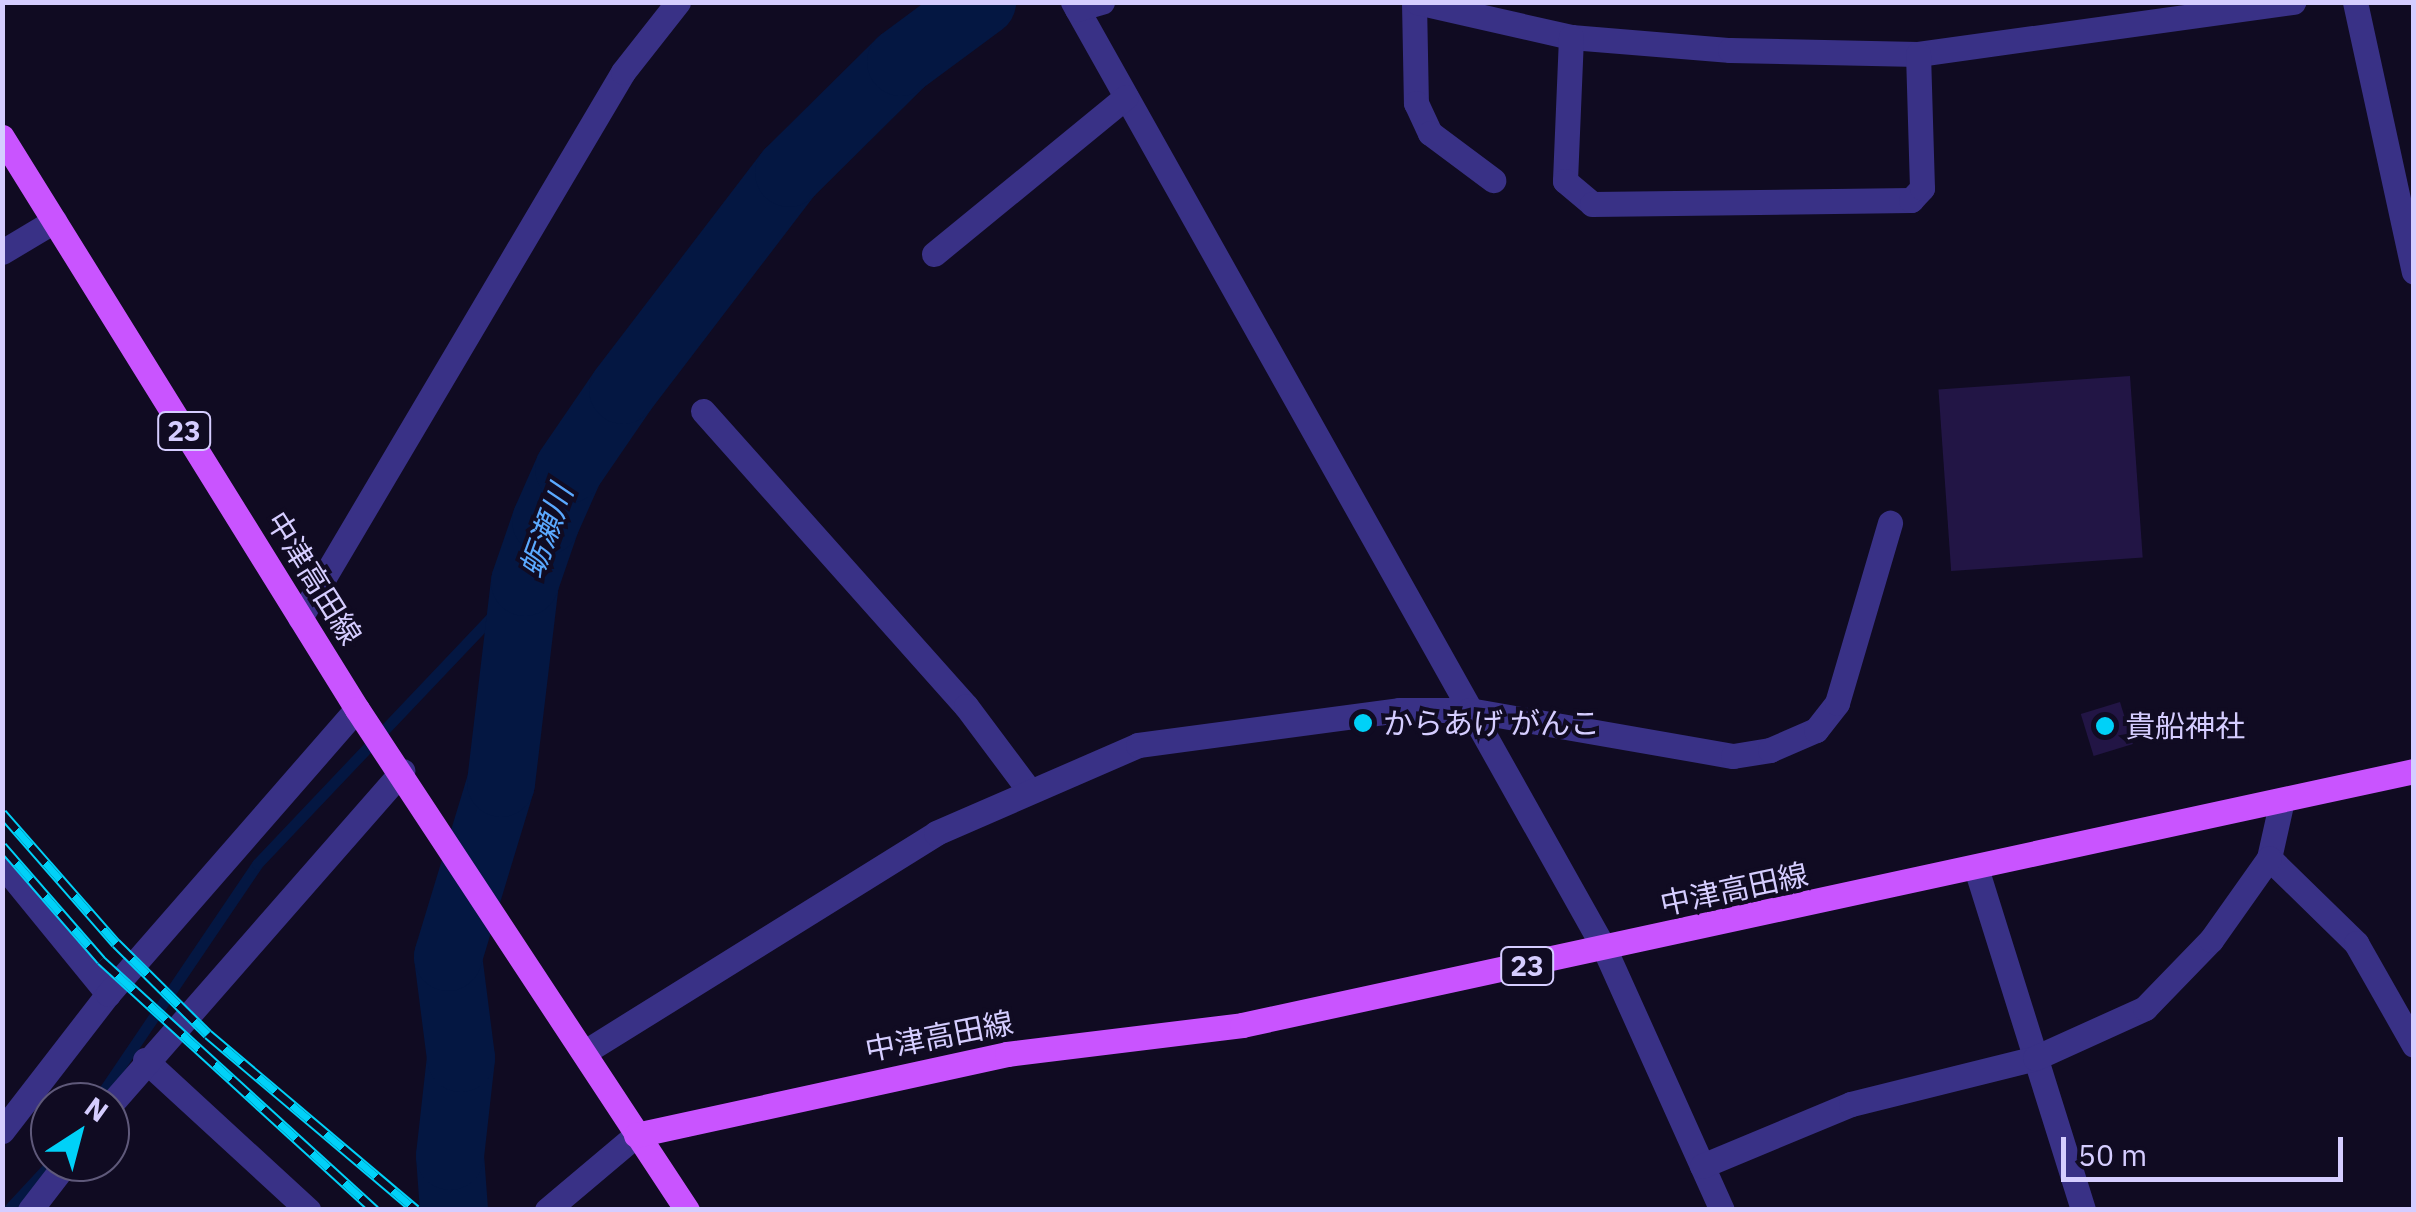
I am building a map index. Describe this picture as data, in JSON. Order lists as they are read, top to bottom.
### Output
{
  "streets": {
    "main road": ["23", "中津高田線"]
  },
  "water": ["蛎瀬川"],
  "places": ["からあげ がんこ", "貴船神社"],
  "scale_bar": "50 m",
  "north": "top right"
}
